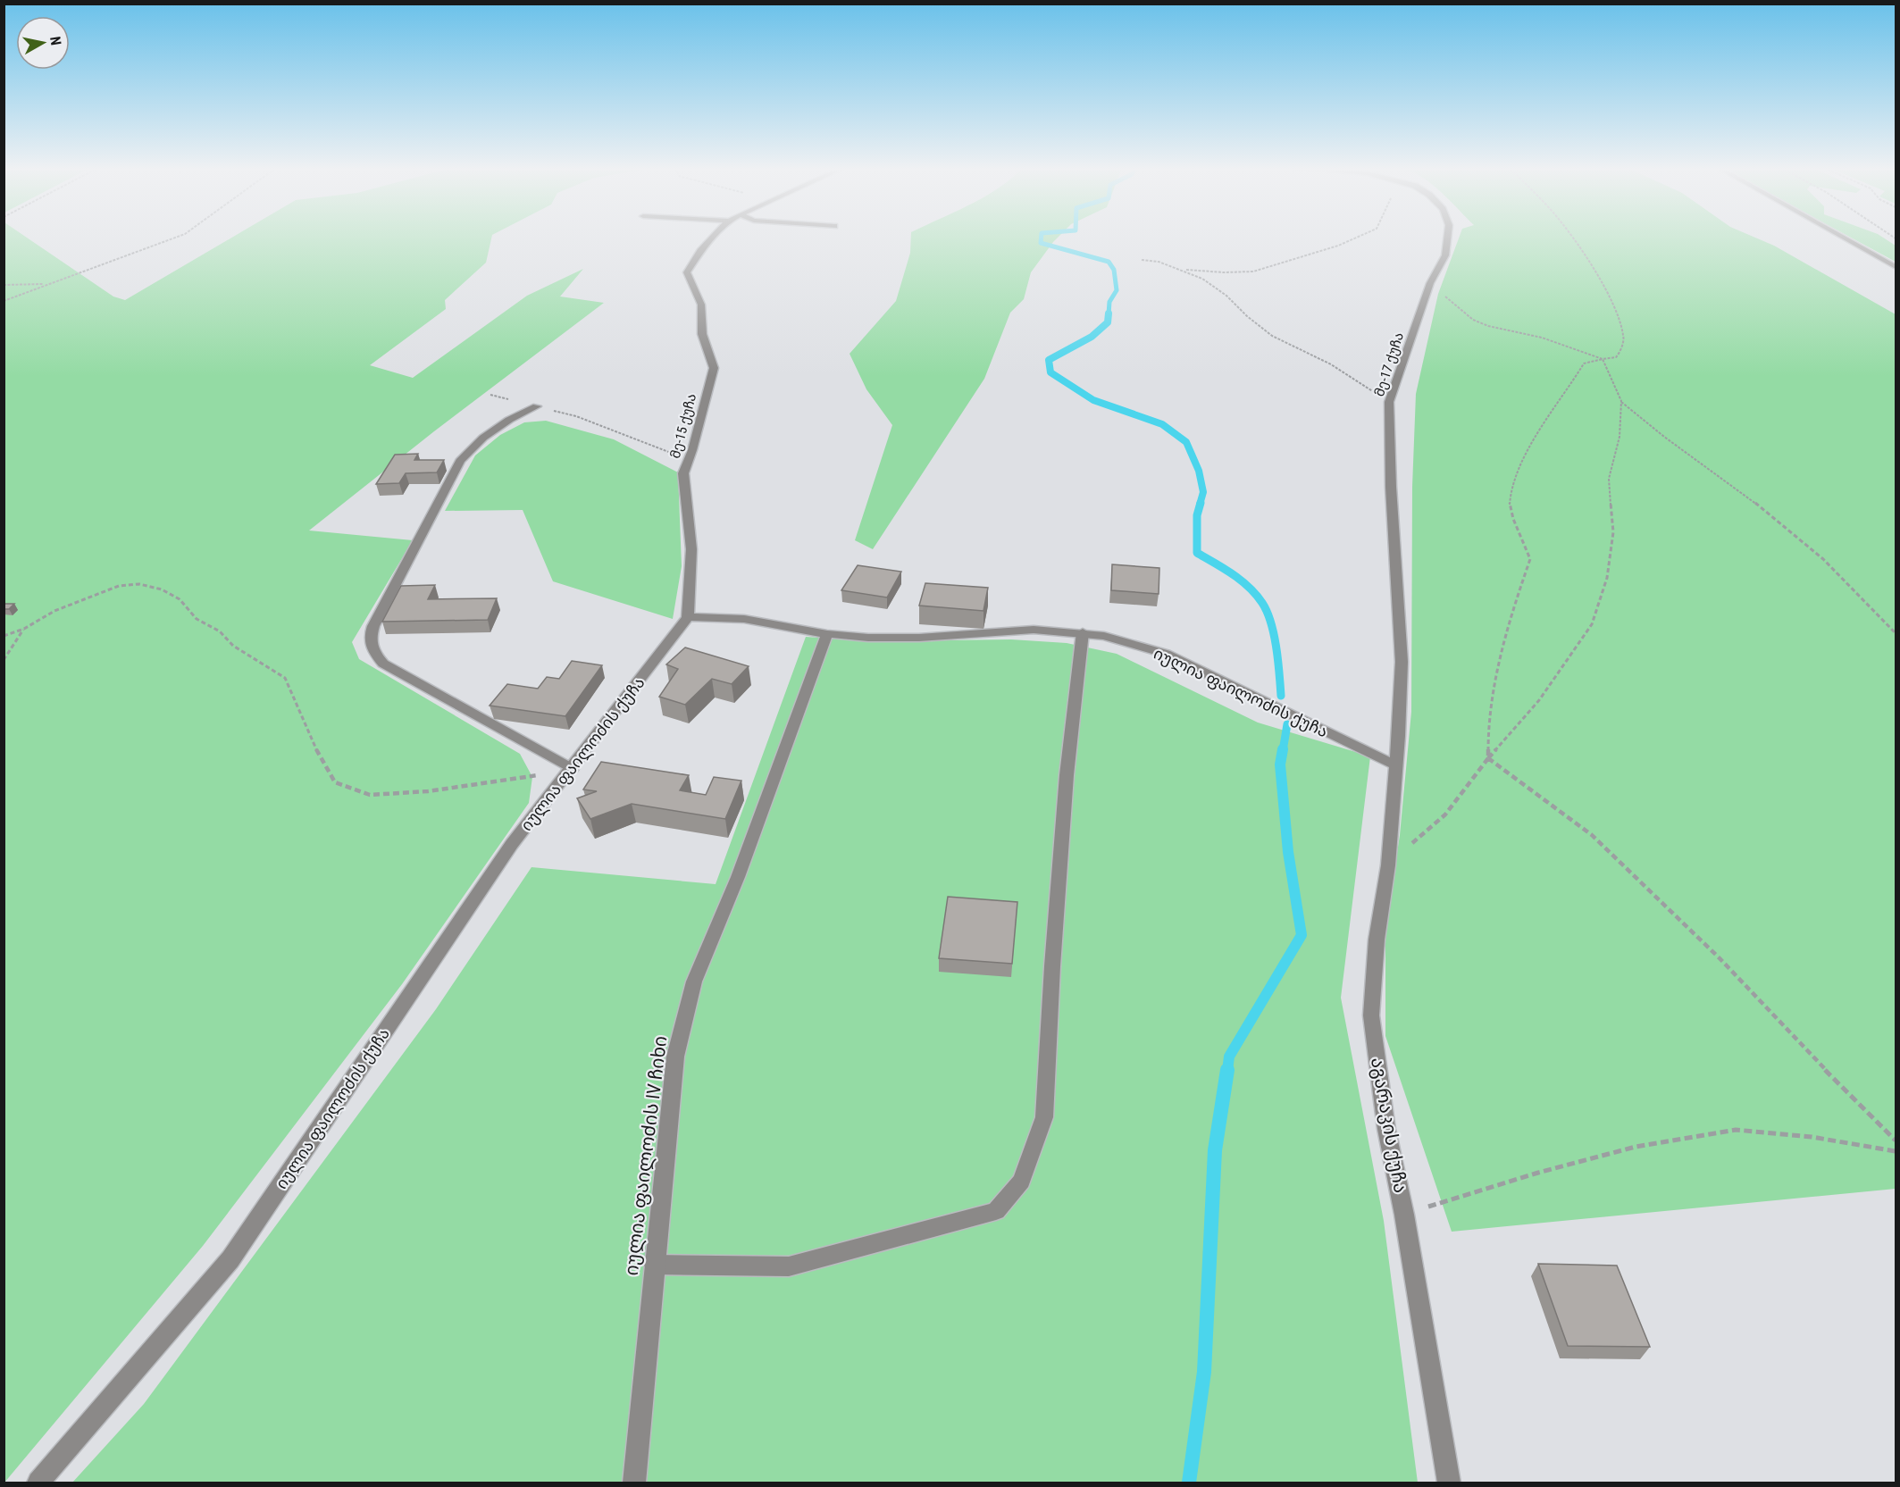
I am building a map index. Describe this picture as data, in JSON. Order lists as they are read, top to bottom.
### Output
{
  "streets": {
    "street": [
      "მე-17 ქუჩა",
      "მე-15 ქუჩა",
      "იულია ფაილოძის ქუჩა",
      "აგარაკის ქუჩა",
      "იულია ფაილოძის IV ჩიხი"
    ]
  },
  "crossings": [
    ["მე-17 ქუჩა", "იულია ფაილოძის ქუჩა"],
    ["მე-17 ქუჩა", "აგარაკის ქუჩა"],
    ["მე-15 ქუჩა", "იულია ფაილოძის ქუჩა"],
    ["იულია ფაილოძის ქუჩა", "აგარაკის ქუჩა"],
    ["იულია ფაილოძის ქუჩა", "იულია ფაილოძის IV ჩიხი"]
  ],
  "north": "right"
}
